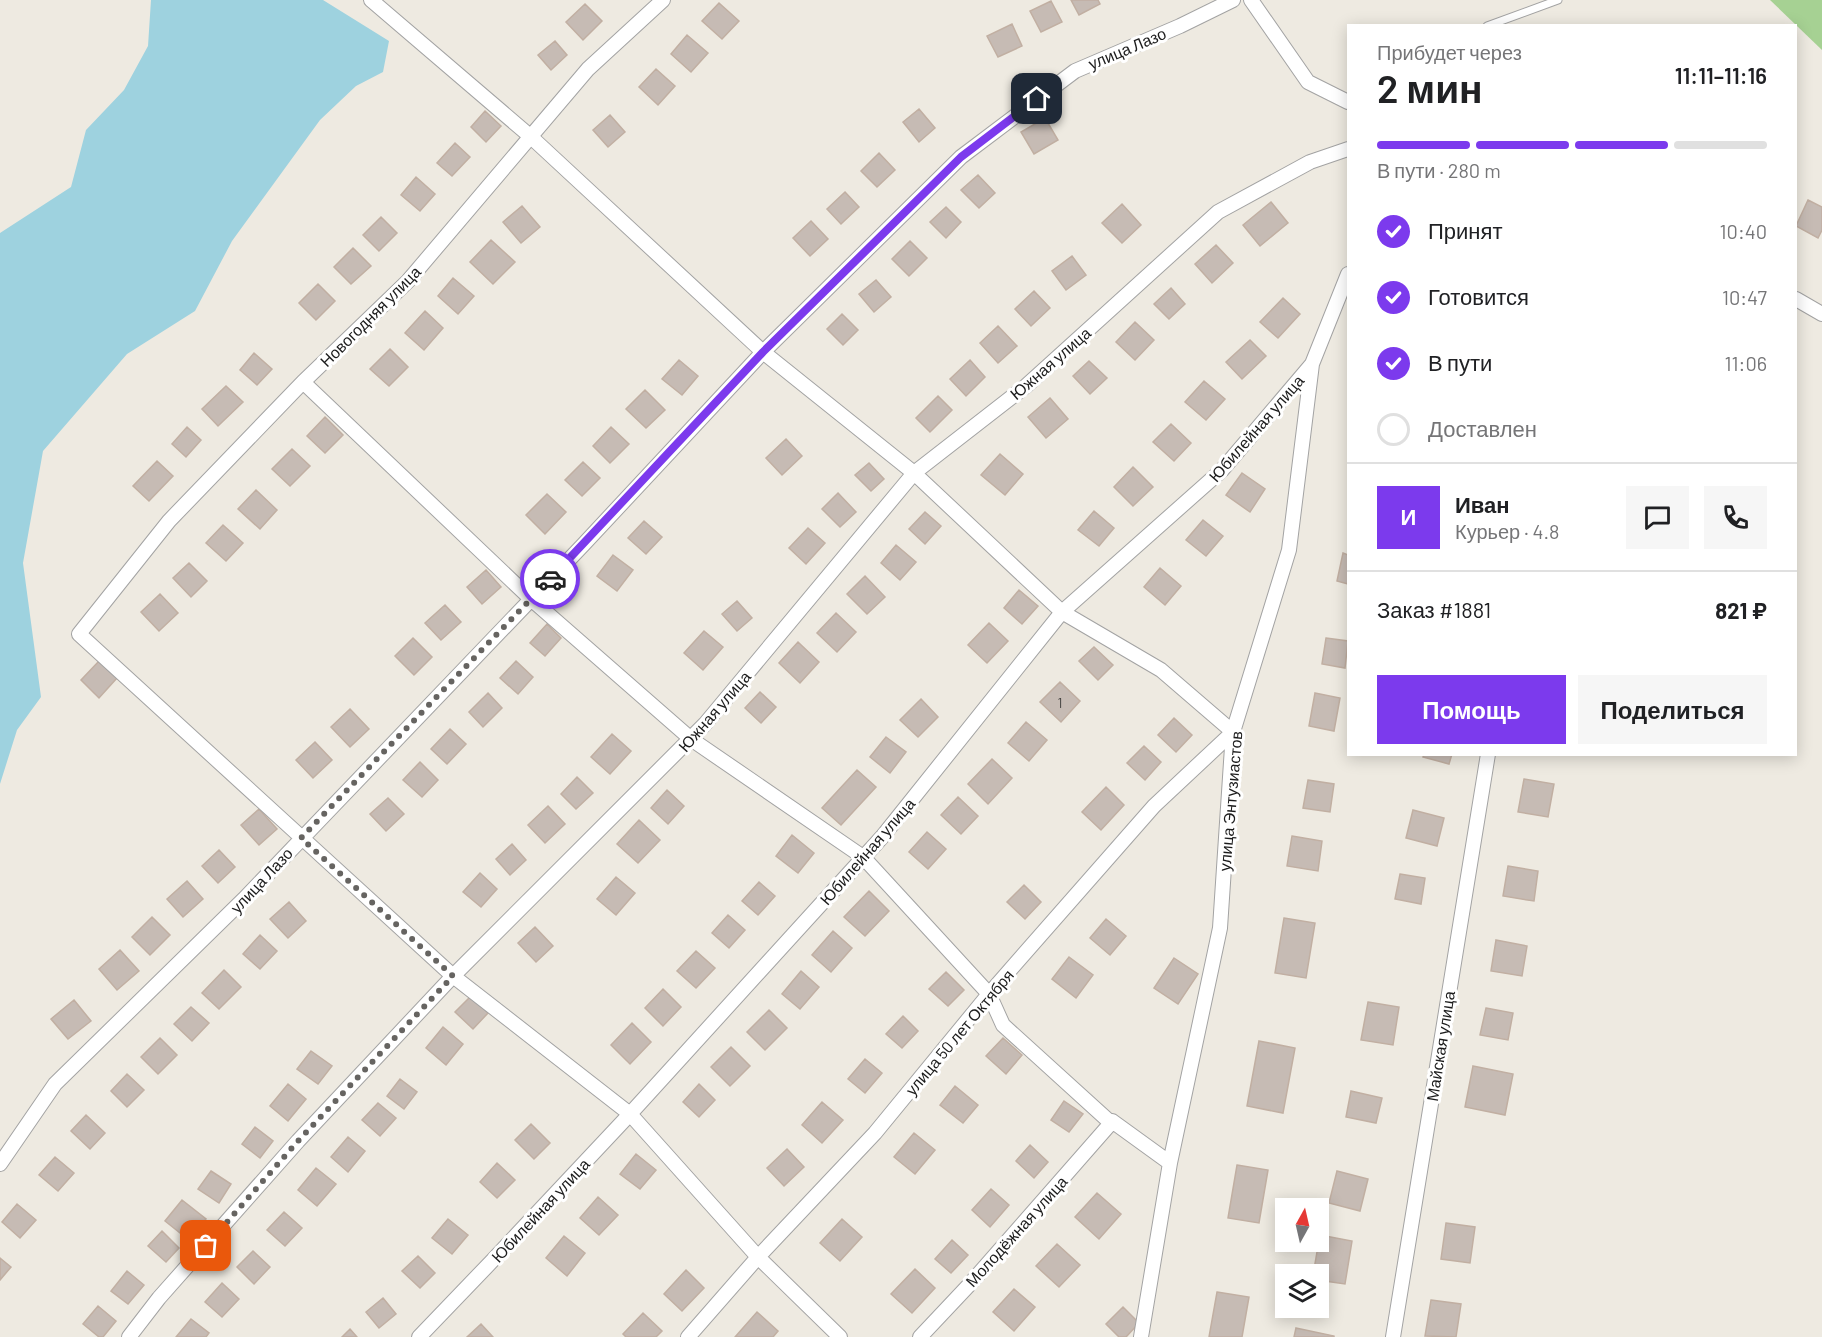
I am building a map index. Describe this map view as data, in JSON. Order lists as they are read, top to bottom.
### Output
{
  "streets": {
    "street": [
      "улица Лазо",
      "Новогодняя улица",
      "Южная улица",
      "Юбилейная улица",
      "улица Энтузиастов",
      "улица 50 лет Октября",
      "Майская улица",
      "Молодёжная улица"
    ]
  },
  "crossings": [
    ["улица Лазо", "Новогодняя улица"],
    ["Юбилейная улица", "улица Энтузиастов"],
    ["улица Энтузиастов", "улица 50 лет Октября"]
  ],
  "house_numbers": ["1"],
  "north": "top",
  "page": {
    "heading": ["2 мин", "Прибудет через", "11:11–11:16"],
    "panel": [
      "Иван",
      "Курьер · 4.8",
      "Заказ #1881",
      "821 ₽"
    ],
    "bar": "В пути · 280 m",
    "list": [
      ["Принят", "10:40"],
      ["Готовится", "10:47"],
      ["В пути", "11:06"],
      "Доставлен"
    ],
    "round": "И",
    "buttons": ["Помощь", "Поделиться"]
  }
}
